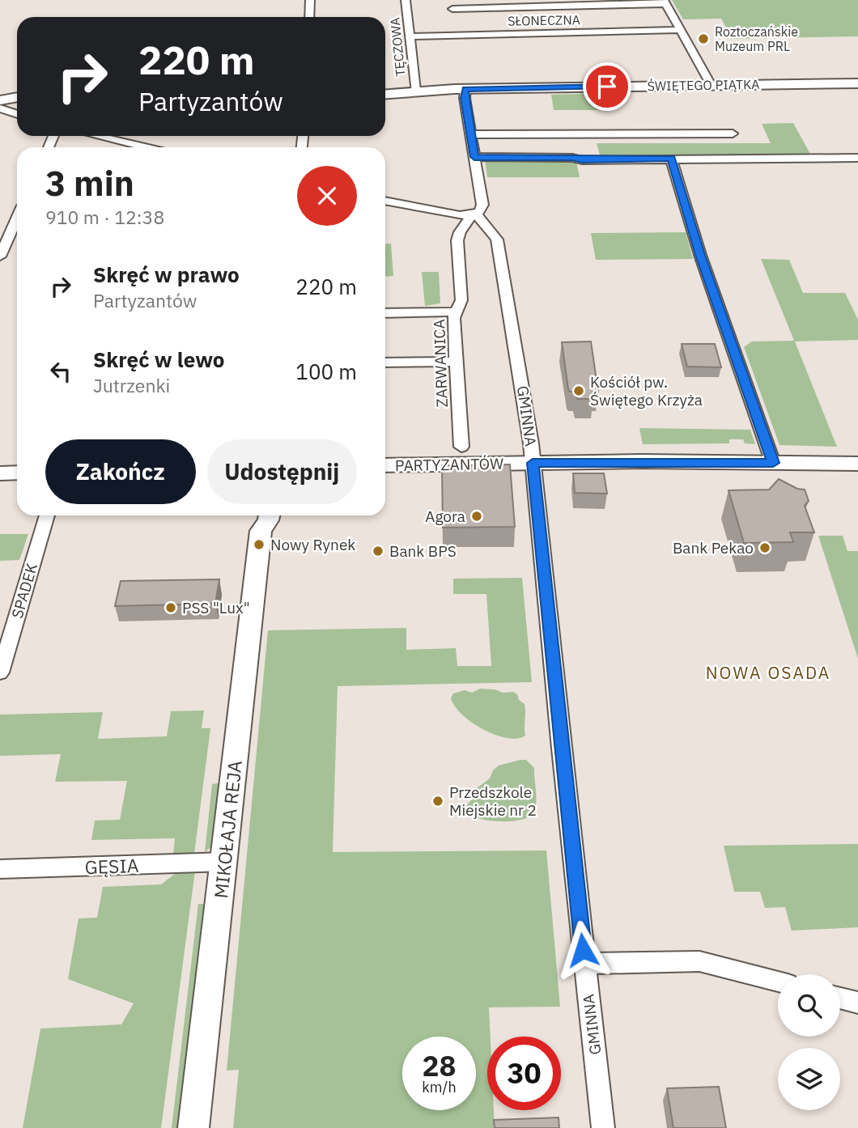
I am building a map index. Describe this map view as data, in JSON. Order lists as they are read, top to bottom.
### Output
{
  "streets": {
    "main road": ["ŚWIĘTEGO PIĄTKA", "PARTYZANTÓW"],
    "street": [
      "SŁONECZNA",
      "TĘCZOWA",
      "ZARWANICA",
      "GMINNA",
      "SPADEK",
      "MIKOŁAJA REJA",
      "GĘSIA"
    ]
  },
  "crossings": [
    ["SŁONECZNA", "TĘCZOWA"],
    ["TĘCZOWA", "ŚWIĘTEGO PIĄTKA"],
    ["ZARWANICA", "GMINNA"],
    ["GMINNA", "PARTYZANTÓW"],
    ["MIKOŁAJA REJA", "GĘSIA"]
  ],
  "districts": ["NOWA OSADA"],
  "places": [
    "Roztoczańskie Muzeum PRL",
    "Kościół pw. Świętego Krzyża",
    "Agora",
    "Nowy Rynek",
    "Bank Pekao",
    "Bank BPS",
    "PSS \"Lux\"",
    "Przedszkole Miejskie nr 2"
  ],
  "page": {
    "turn": ["220 m", "Partyzantów"],
    "heading": ["3 min", "910 m · 12:38"],
    "list": [
      {
        "name": "Skręć w prawo",
        "note": "Partyzantów",
        "value": "220 m"
      },
      {
        "name": "Skręć w lewo",
        "note": "Jutrzenki",
        "value": "100 m"
      }
    ],
    "buttons": ["Zakończ", "Udostępnij"],
    "speed": "28 km/h",
    "limit": "30"
  }
}
